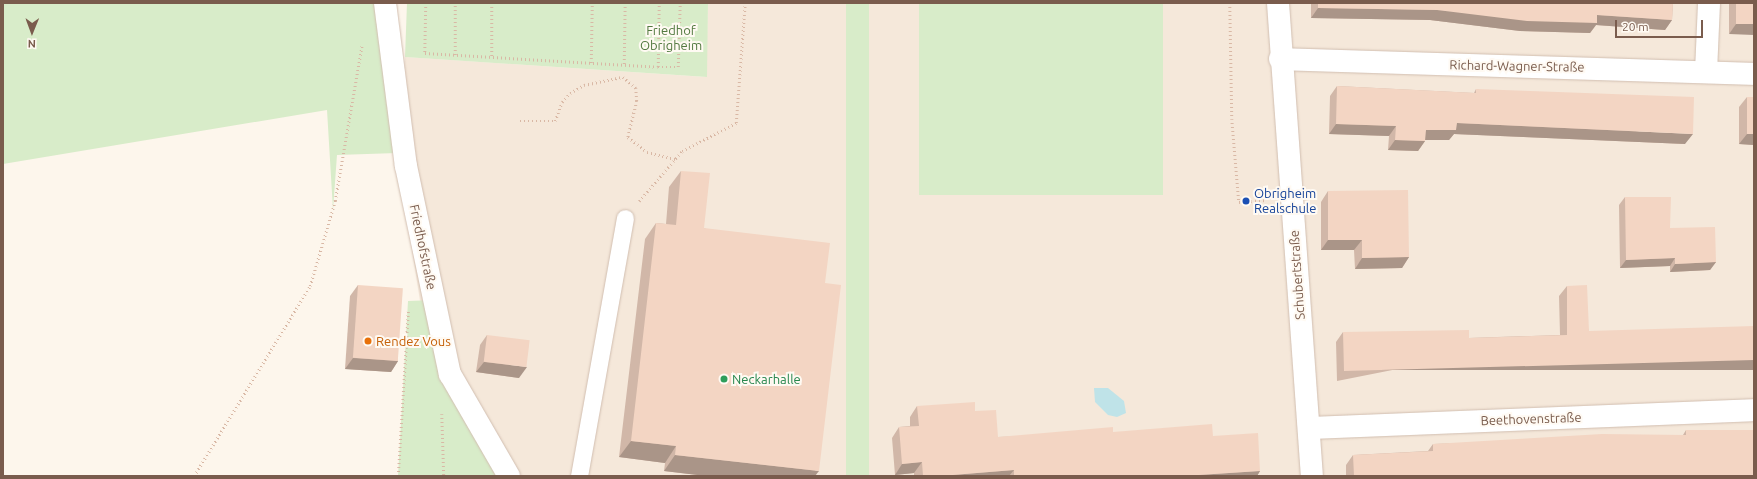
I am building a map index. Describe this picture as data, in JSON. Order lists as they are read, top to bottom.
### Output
{
  "streets": {
    "street": [
      "Richard-Wagner-Straße",
      "Friedhofstraße",
      "Schubertstraße",
      "Beethovenstraße"
    ]
  },
  "crossings": [
    ["Richard-Wagner-Straße", "Schubertstraße"],
    ["Schubertstraße", "Beethovenstraße"]
  ],
  "parks": ["Friedhof Obrigheim"],
  "places": ["Obrigheim Realschule", "Rendez Vous", "Neckarhalle"],
  "scale_bar": "20 m",
  "north": "bottom"
}
